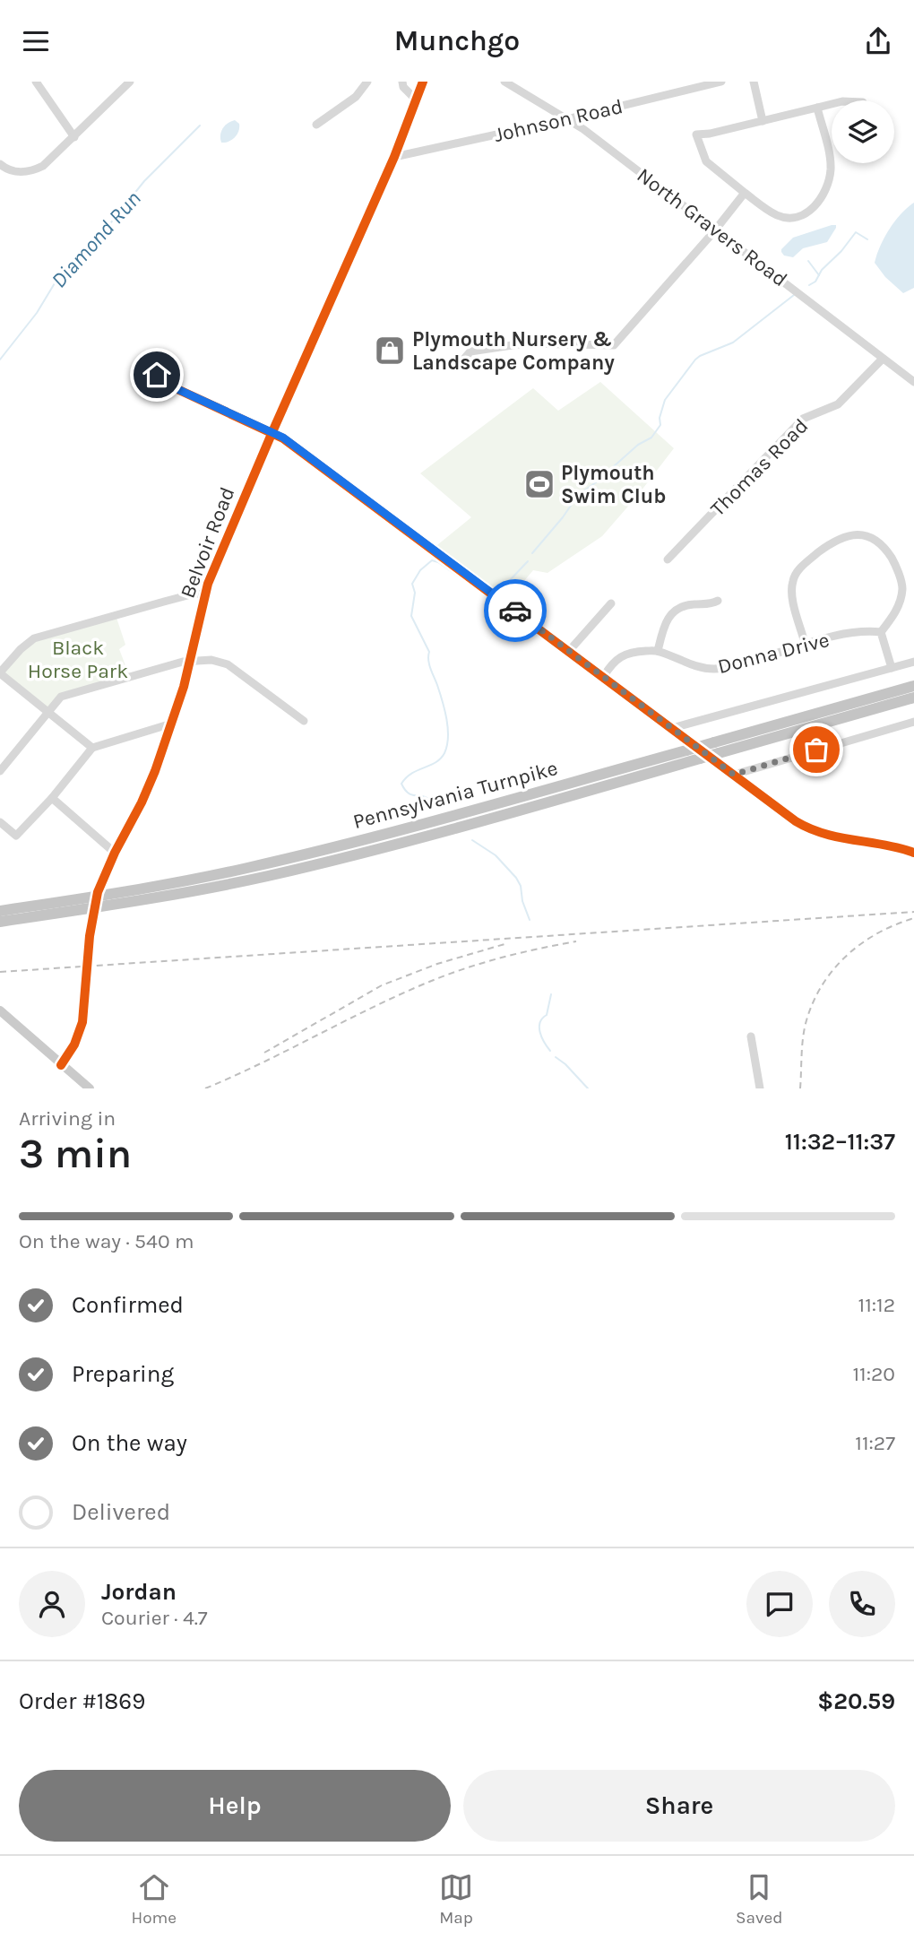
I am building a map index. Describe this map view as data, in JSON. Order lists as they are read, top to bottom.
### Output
{
  "streets": {
    "highway": ["Pennsylvania Turnpike"],
    "street": [
      "Johnson Road",
      "North Gravers Road",
      "Thomas Road",
      "Belvoir Road",
      "Donna Drive"
    ]
  },
  "crossings": [
    ["Johnson Road", "North Gravers Road"],
    ["Johnson Road", "Belvoir Road"],
    ["North Gravers Road", "Thomas Road"]
  ],
  "water": ["Diamond Run"],
  "parks": ["Black Horse Park"],
  "places": {
    "shop": ["Plymouth Nursery & Landscape Company"],
    "sports": ["Plymouth Swim Club"]
  },
  "page": {
    "header": "Munchgo",
    "heading": ["3 min", "Arriving in", "11:32–11:37"],
    "panel": [
      "Jordan",
      "Courier · 4.7",
      "Order #1869",
      "$20.59"
    ],
    "bar": "On the way · 540 m",
    "list": [
      ["Confirmed", "11:12"],
      ["Preparing", "11:20"],
      ["On the way", "11:27"],
      "Delivered"
    ],
    "buttons": ["Help", "Share"],
    "tabs": ["Home", "Map", "Saved"]
  }
}
